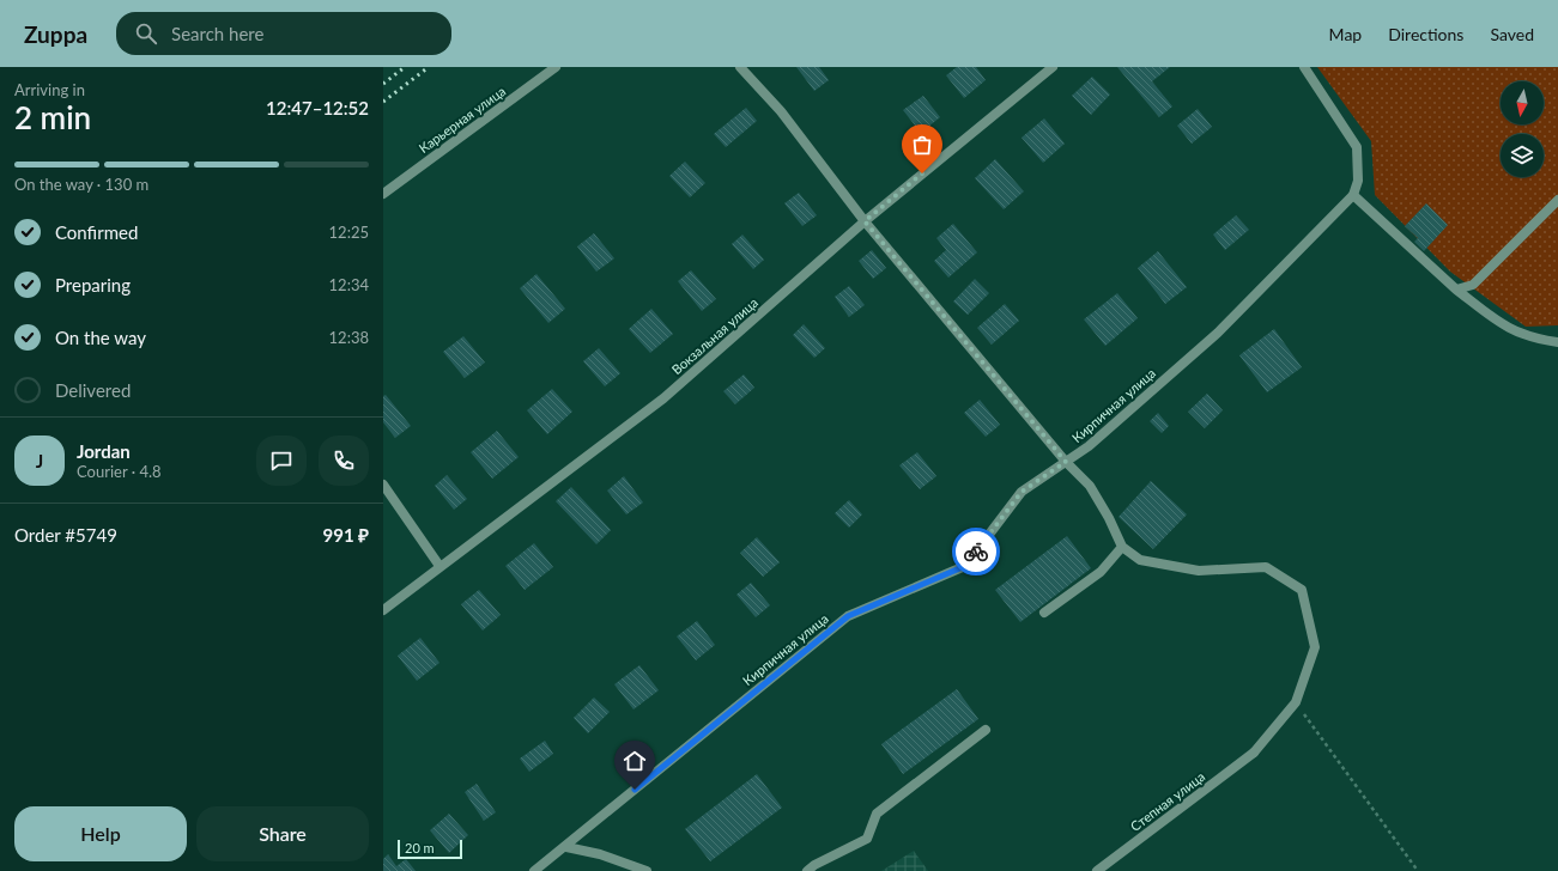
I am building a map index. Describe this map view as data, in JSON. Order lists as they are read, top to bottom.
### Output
{
  "streets": {
    "street": [
      "Карьерная улица",
      "Вокзальная улица",
      "Кирпичная улица",
      "Степная улица"
    ]
  },
  "scale_bar": "20 m",
  "north": "bottom",
  "page": {
    "header": "Zuppa",
    "search": "Search here",
    "nav": ["Map", "Directions", "Saved"],
    "heading": ["2 min", "Arriving in", "12:47–12:52"],
    "panel": [
      "Jordan",
      "Courier · 4.8",
      "Order #5749",
      "991 ₽"
    ],
    "bar": "On the way · 130 m",
    "list": [
      ["Confirmed", "12:25"],
      ["Preparing", "12:34"],
      ["On the way", "12:38"],
      "Delivered"
    ],
    "round": "J",
    "buttons": ["Help", "Share"],
    "scale": "20 m"
  }
}
